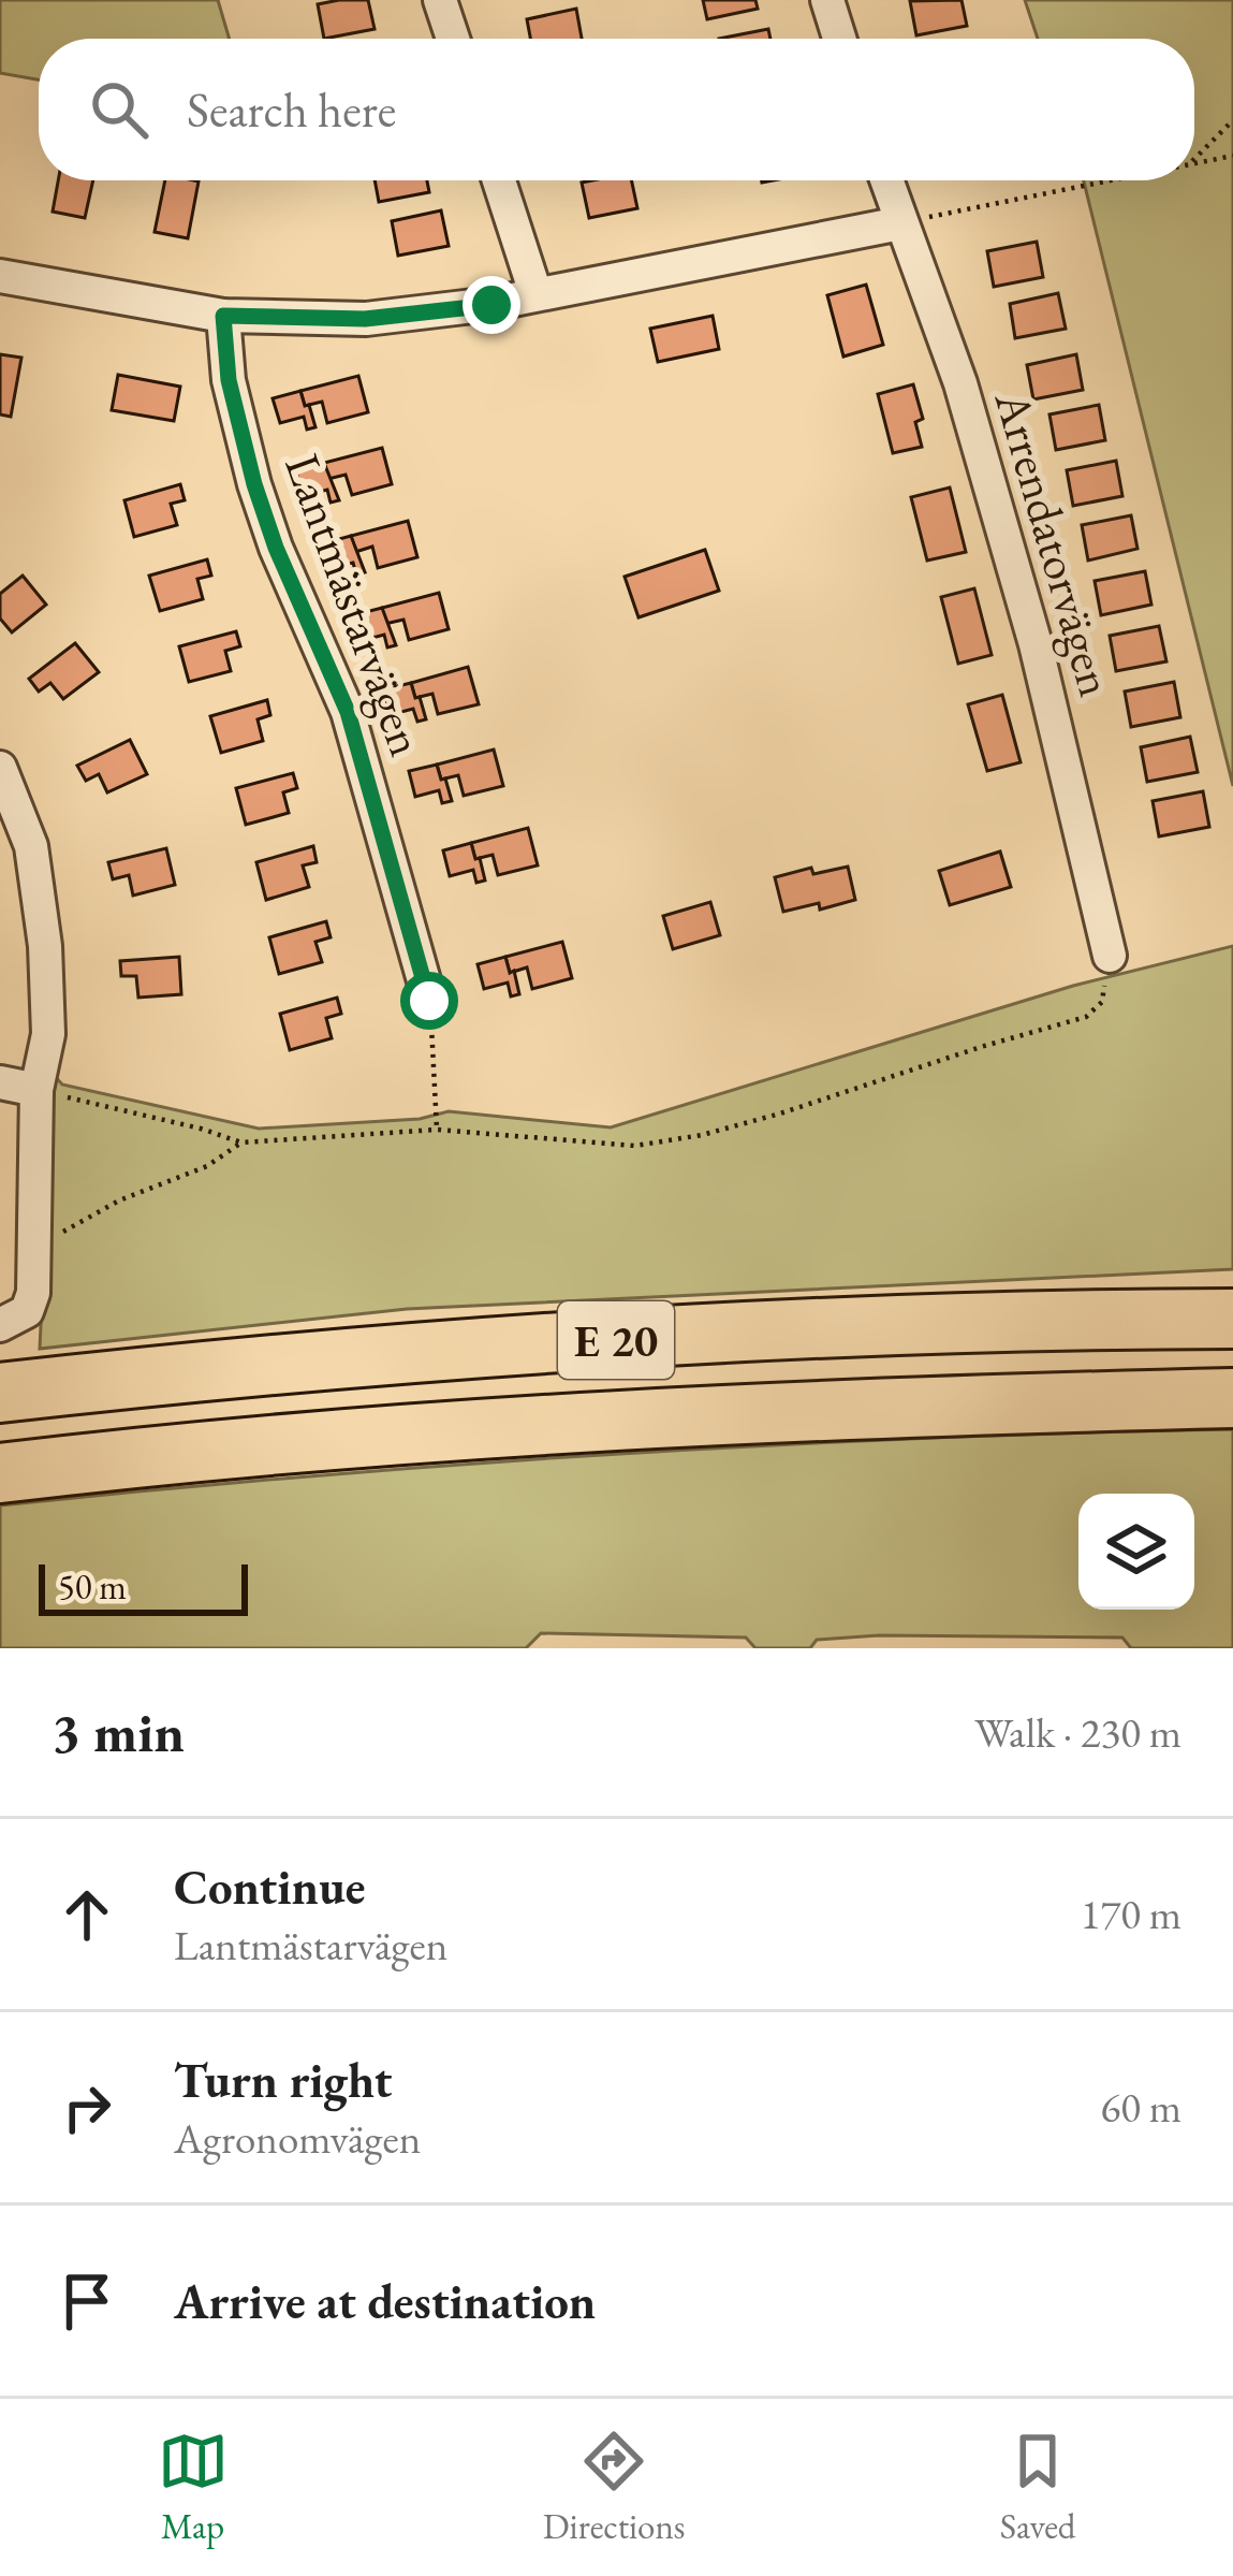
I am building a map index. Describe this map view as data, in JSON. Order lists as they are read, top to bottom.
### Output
{
  "streets": {
    "highway": ["E 20"],
    "street": ["Arrendatorvägen", "Lantmästarvägen"]
  },
  "scale_bar": "50 m",
  "page": {
    "search": "Search here",
    "scale": "50 m",
    "heading": ["3 min", "Walk · 230 m"],
    "list": [
      ["Continue", "Lantmästarvägen", "170 m"],
      ["Turn right", "Agronomvägen", "60 m"],
      "Arrive at destination"
    ],
    "nav": ["Map", "Directions", "Saved"]
  }
}
